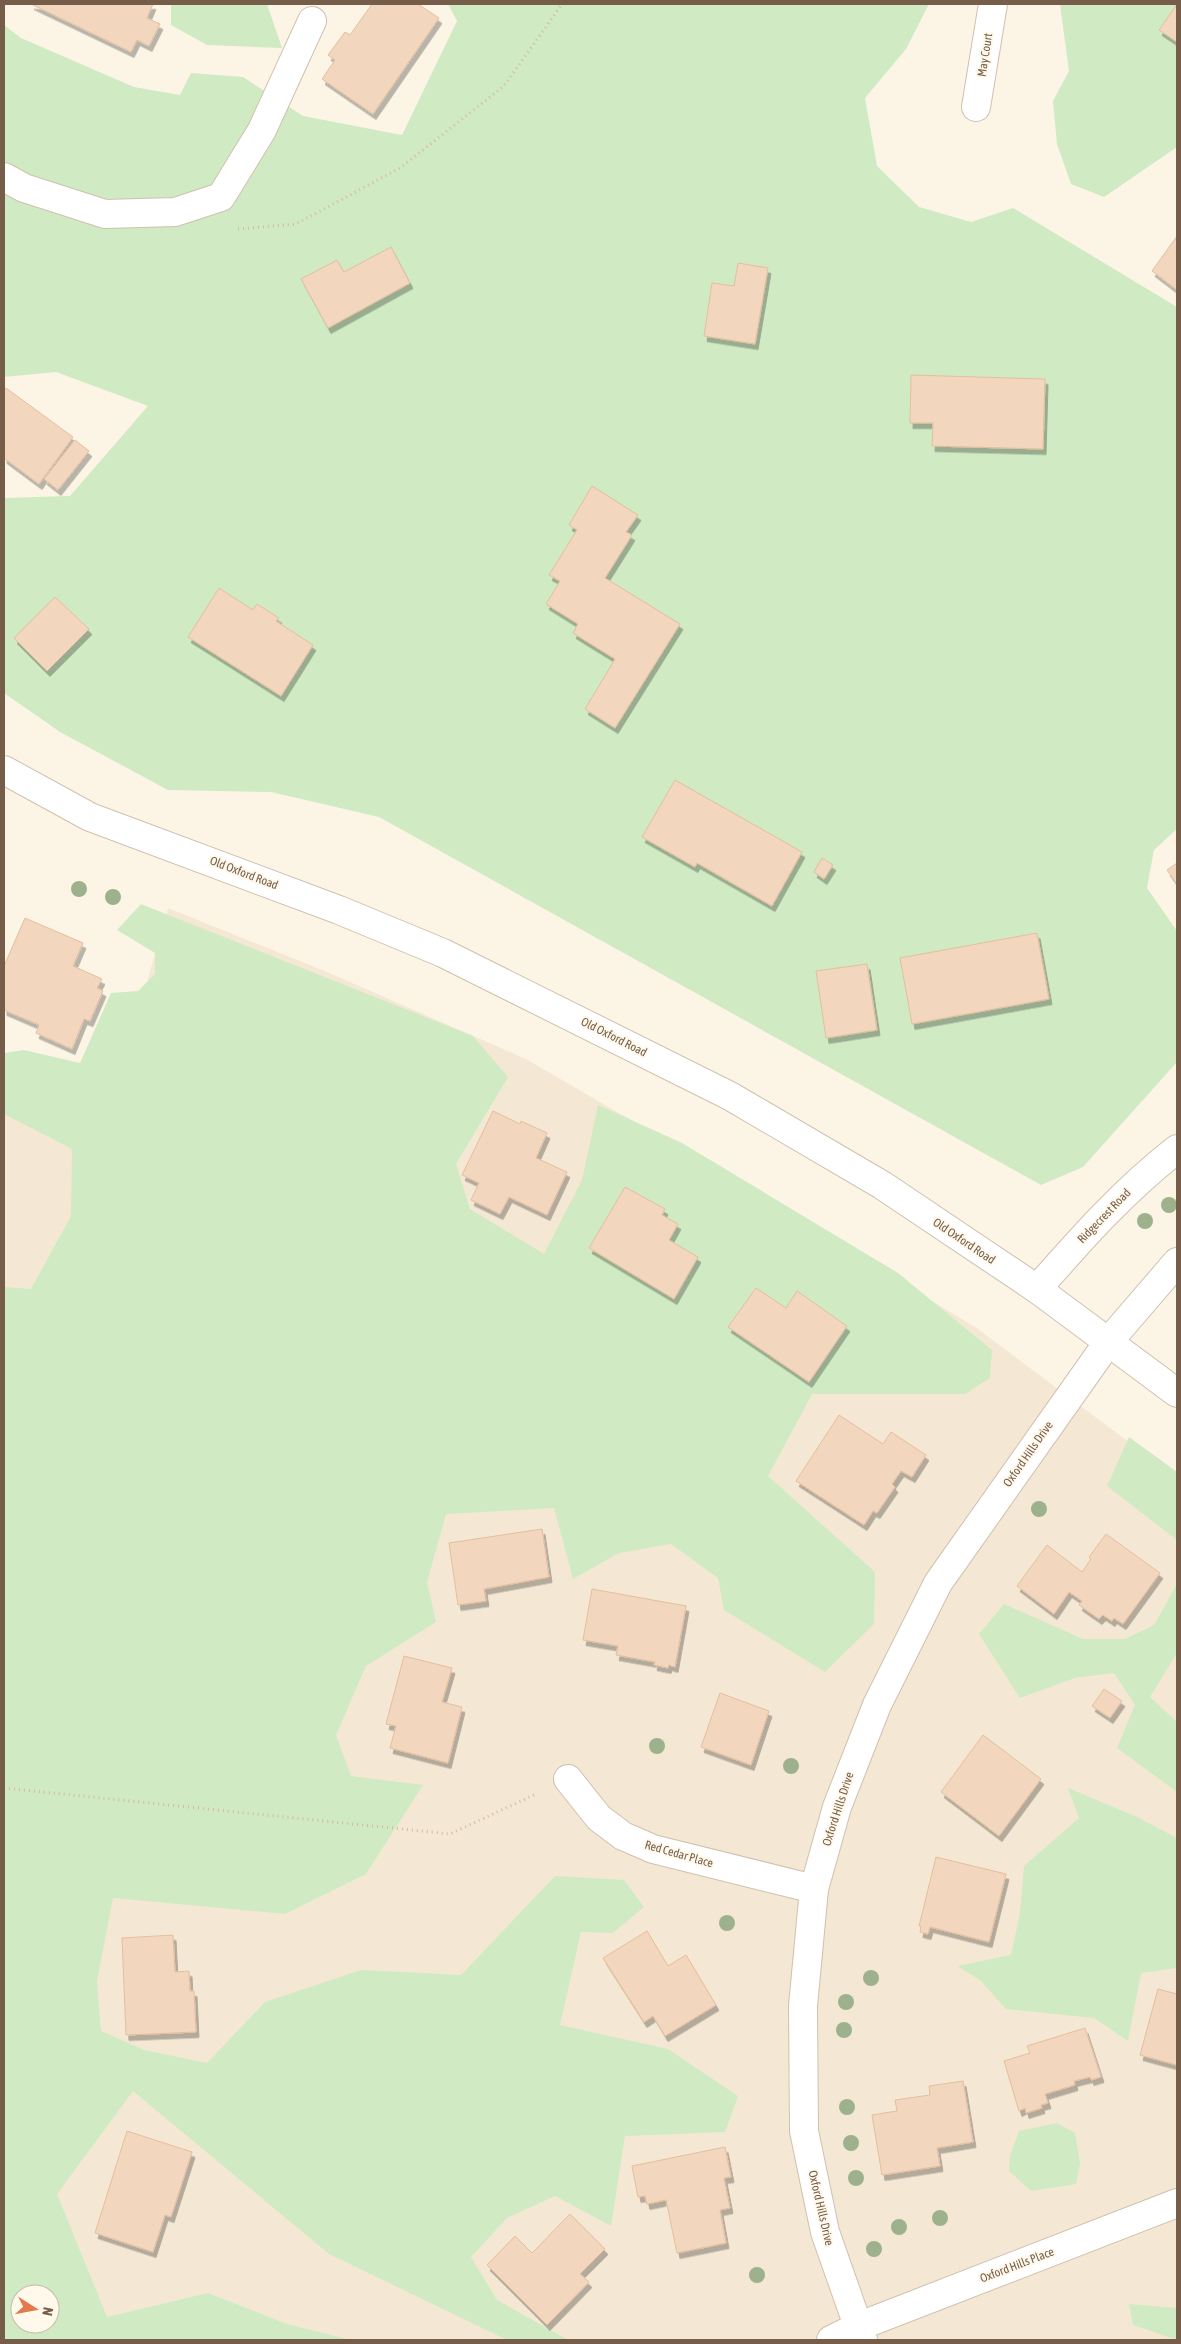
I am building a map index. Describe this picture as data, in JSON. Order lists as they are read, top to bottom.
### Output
{
  "streets": {
    "street": [
      "May Court",
      "Old Oxford Road",
      "Ridgecrest Road",
      "Oxford Hills Drive",
      "Red Cedar Place",
      "Oxford Hills Place"
    ]
  },
  "crossings": [
    ["Old Oxford Road", "Ridgecrest Road"],
    ["Old Oxford Road", "Oxford Hills Drive"],
    ["Oxford Hills Drive", "Red Cedar Place"],
    ["Oxford Hills Drive", "Oxford Hills Place"]
  ],
  "north": "right"
}
